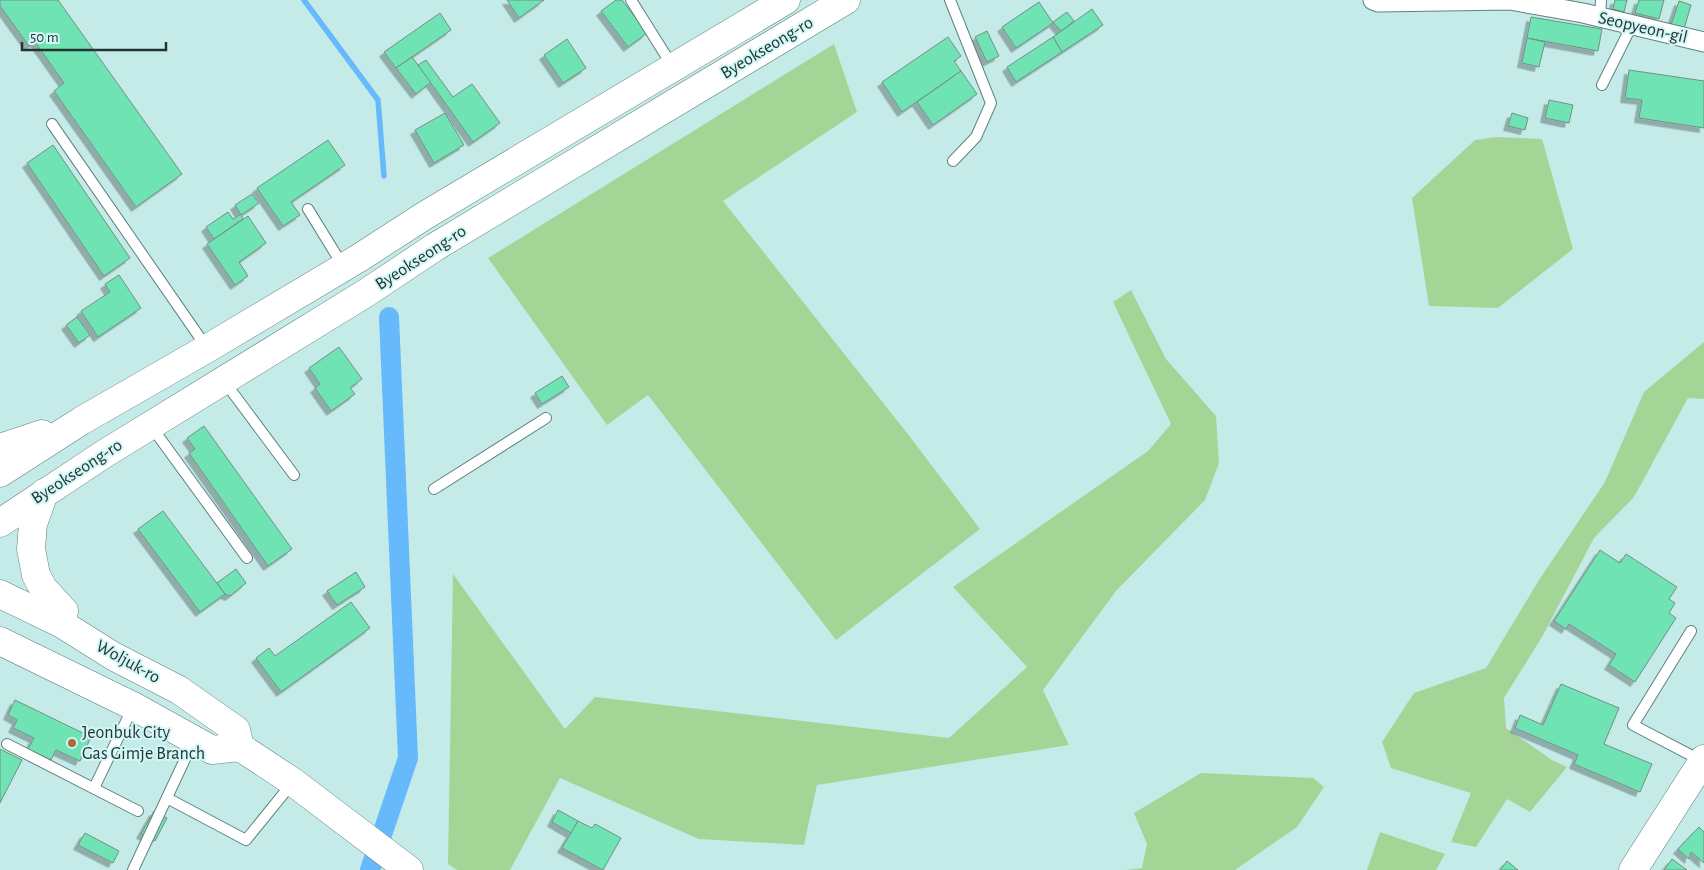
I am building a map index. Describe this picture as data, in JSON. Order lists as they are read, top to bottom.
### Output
{
  "streets": {
    "main road": ["Byeokseong-ro", "Woljuk-ro"],
    "street": ["Seopyeon-gil"]
  },
  "places": ["Jeonbuk City Gas Gimje Branch"],
  "scale_bar": "50 m"
}
